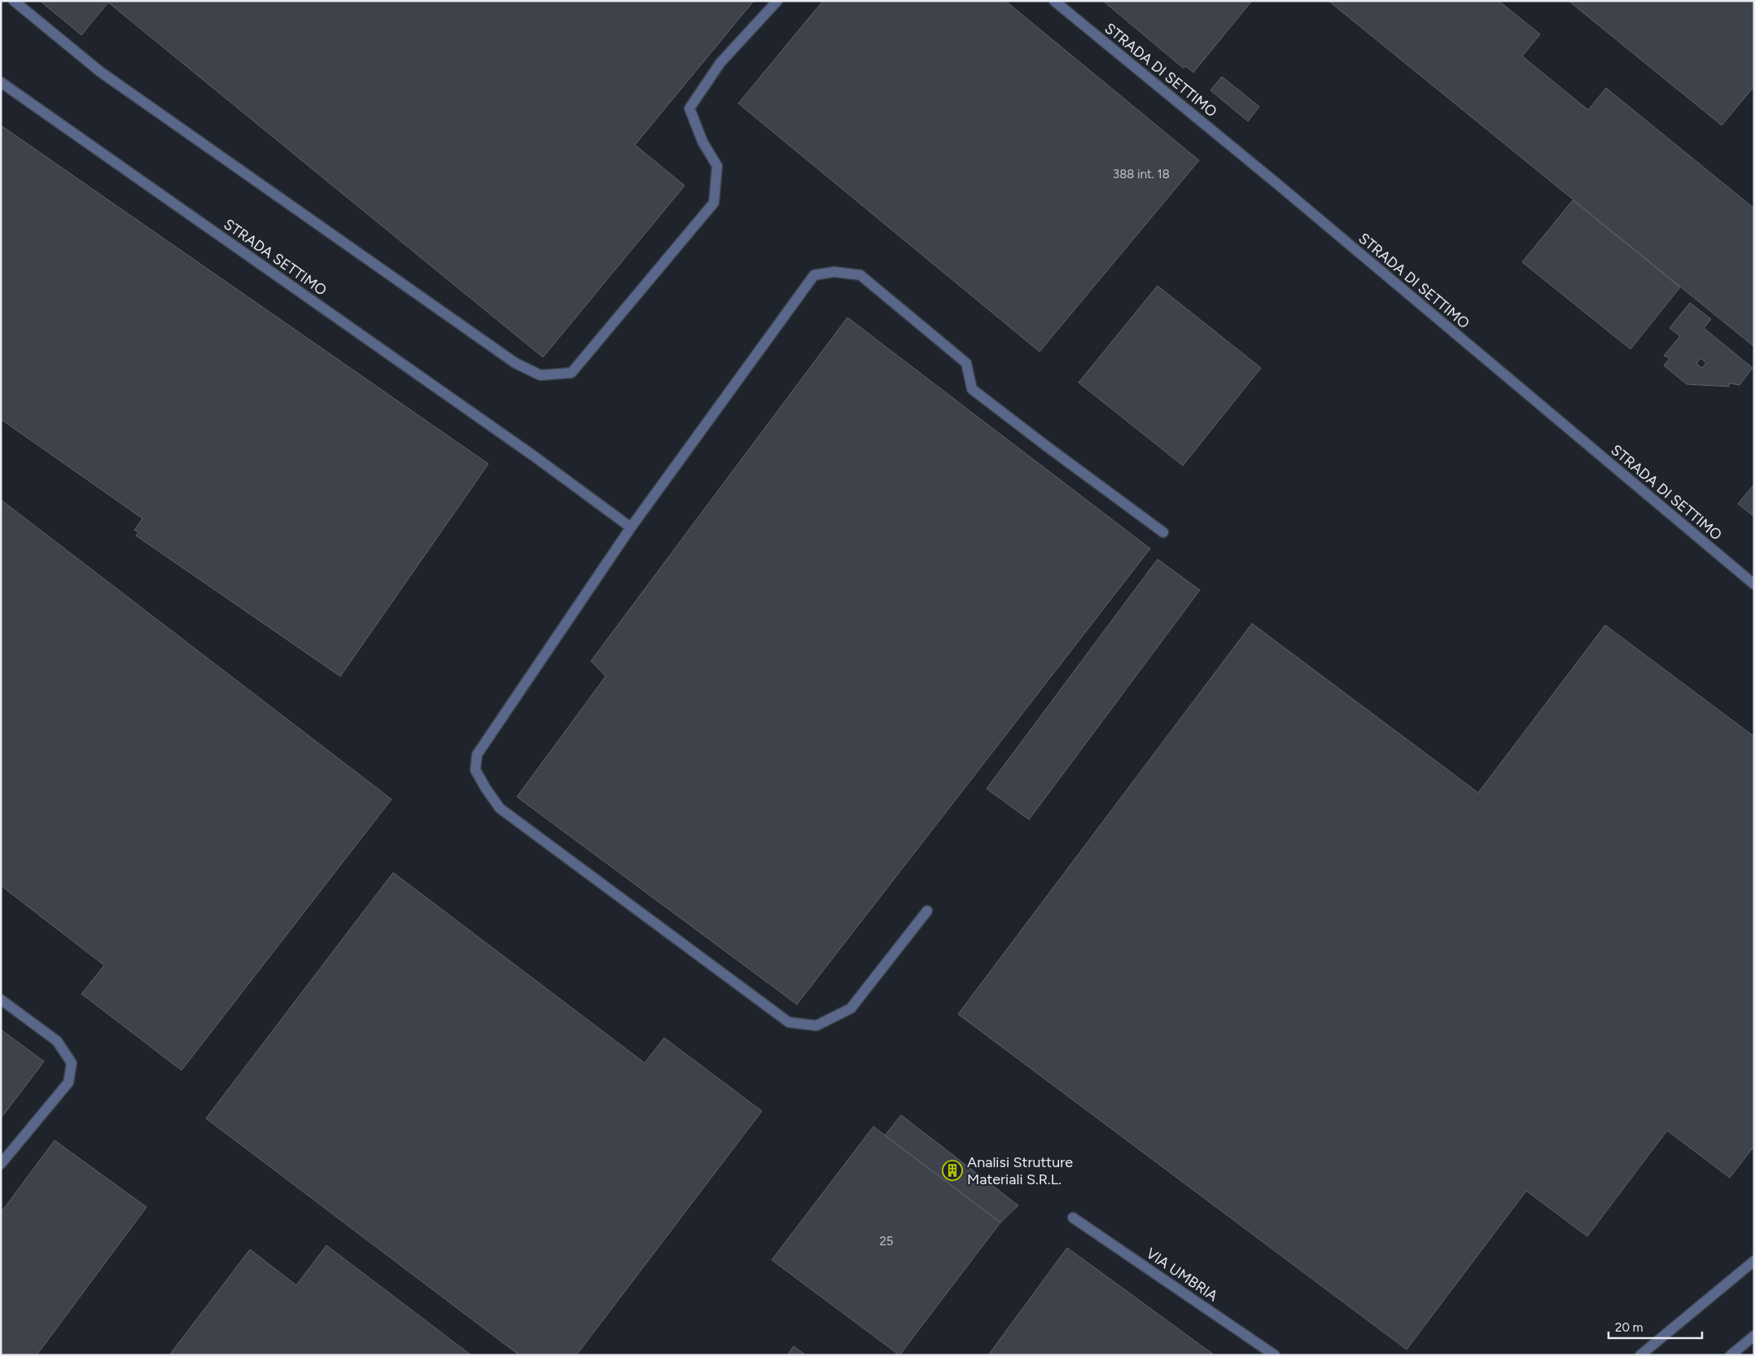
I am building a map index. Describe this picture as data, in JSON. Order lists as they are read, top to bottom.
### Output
{
  "streets": {
    "street": ["STRADA DI SETTIMO", "STRADA SETTIMO", "VIA UMBRIA"]
  },
  "places": {
    "building": ["Analisi Strutture Materiali S.R.L."]
  },
  "house_numbers": ["388 int. 18", "25"],
  "scale_bar": "20 m"
}
